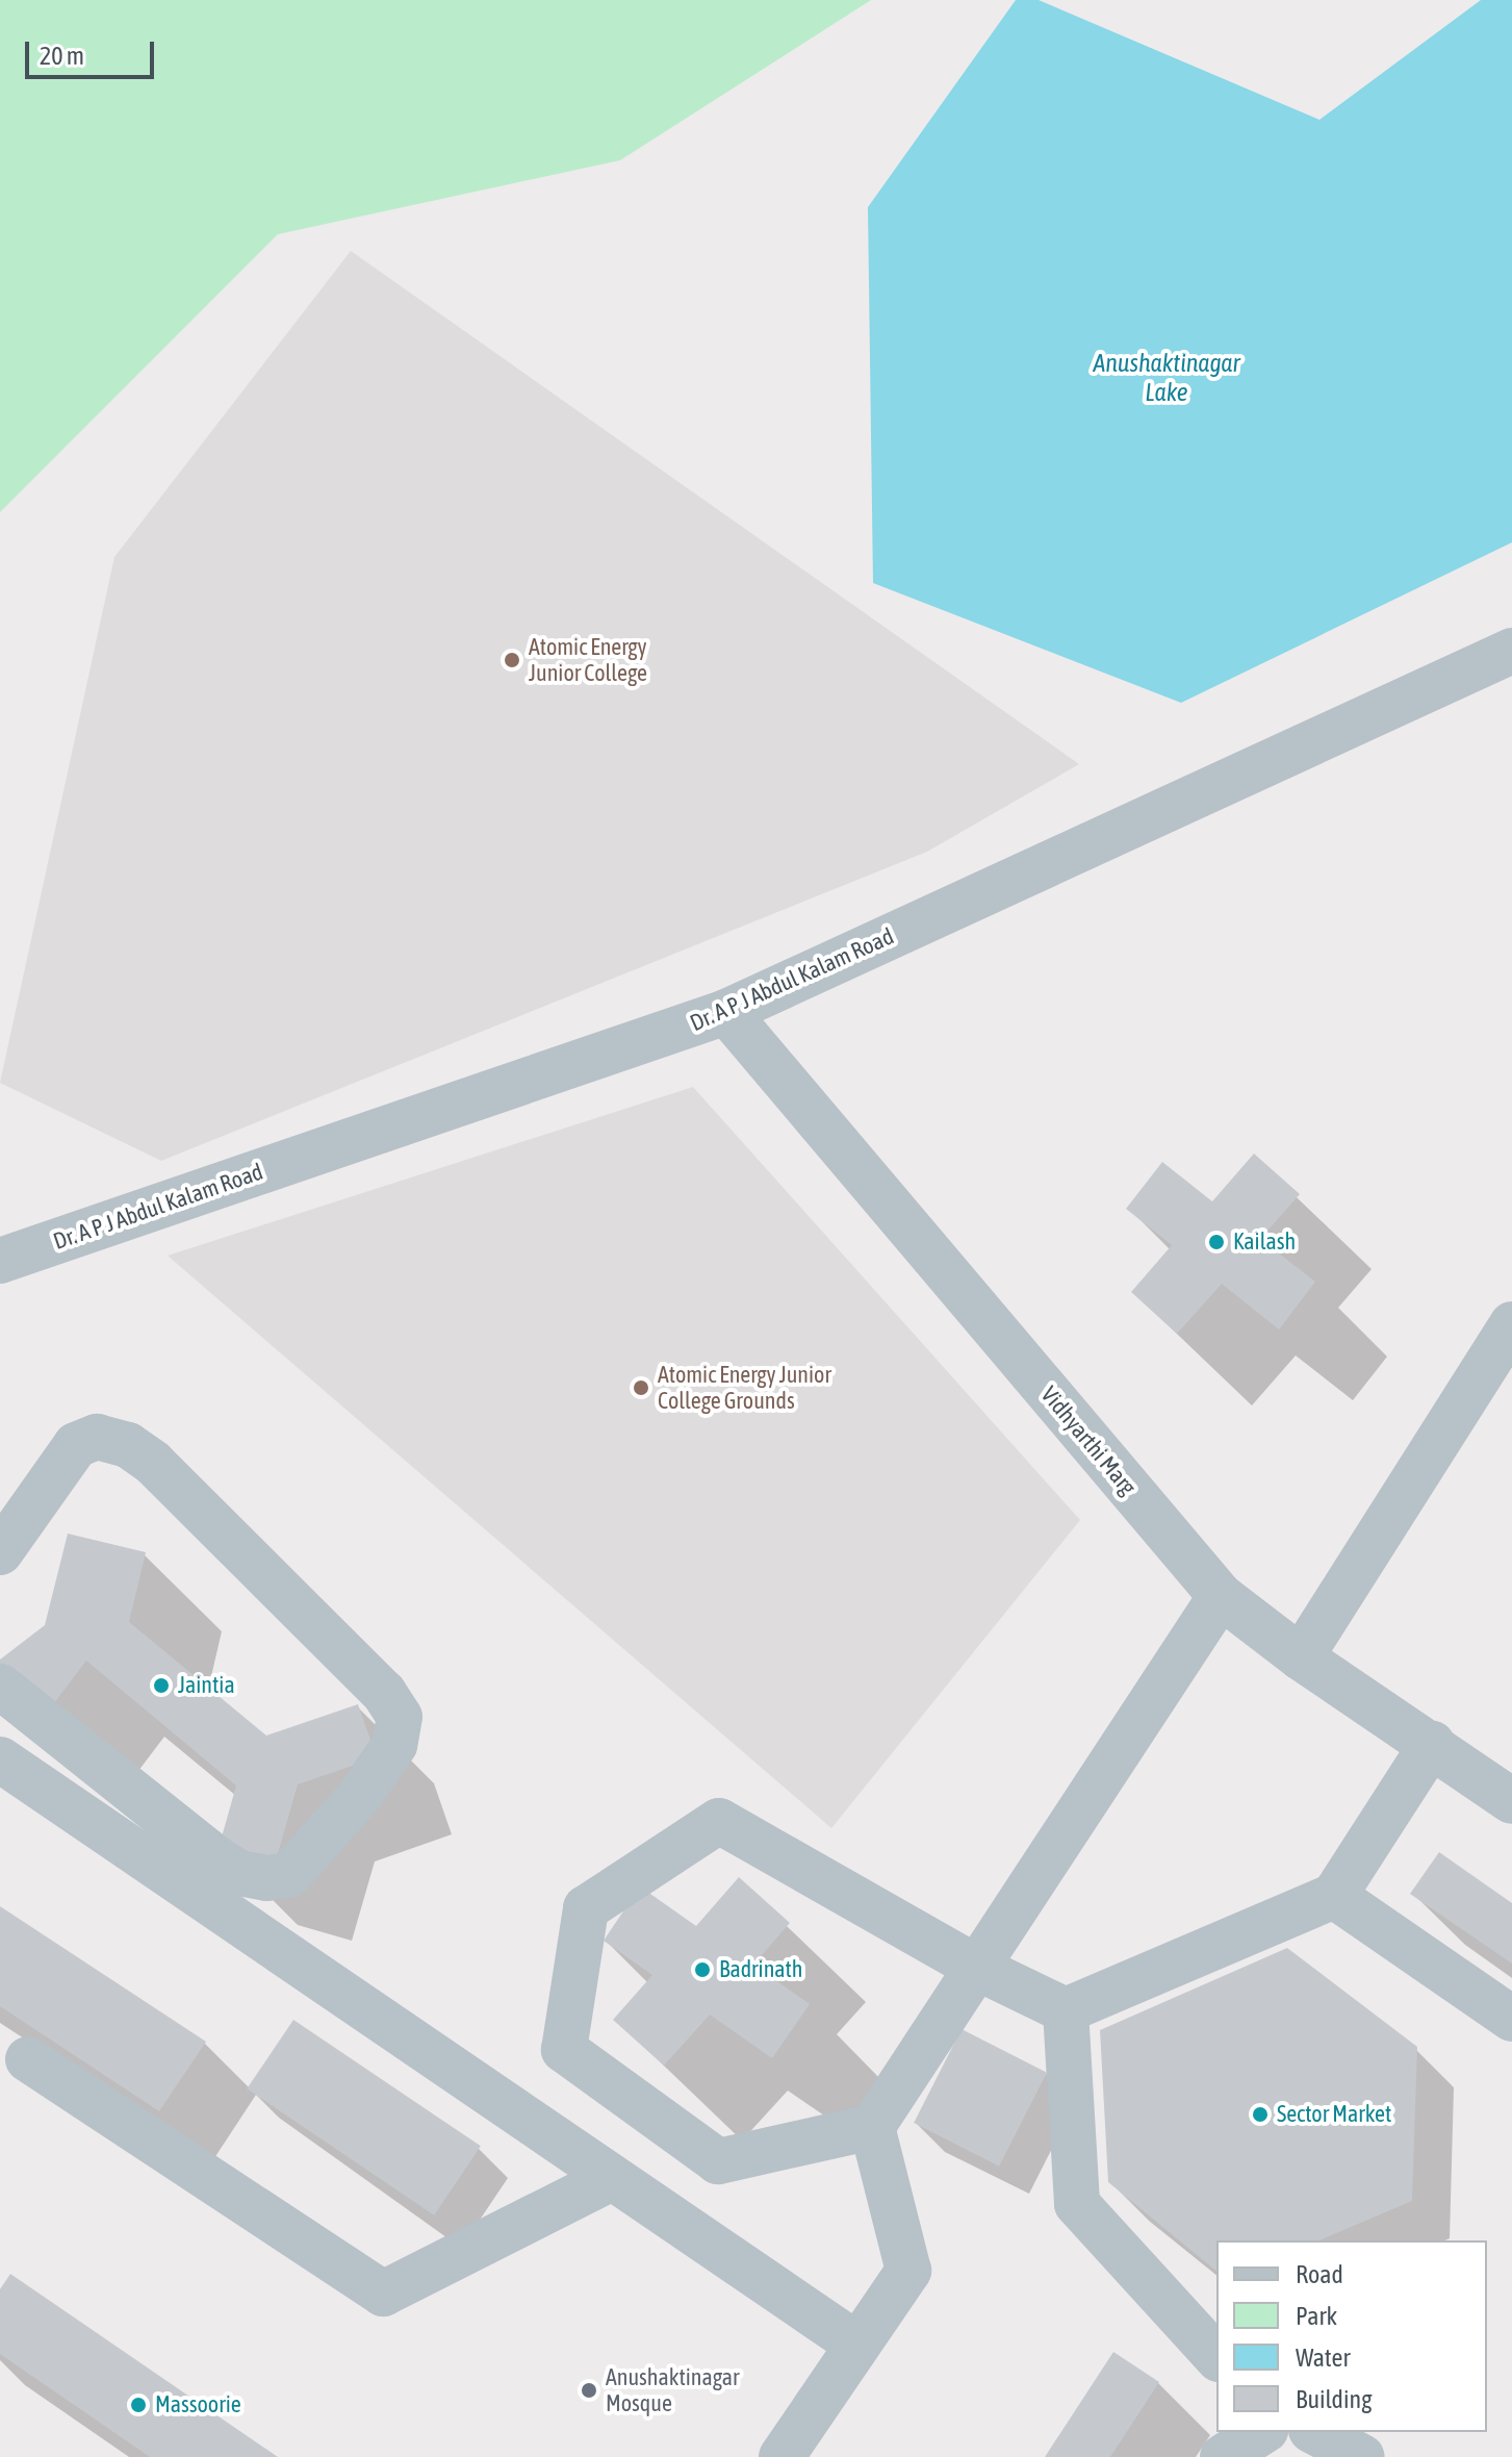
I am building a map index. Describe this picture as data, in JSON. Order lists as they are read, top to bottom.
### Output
{
  "streets": {
    "street": ["Dr. A P J Abdul Kalam Road", "Vidhyarthi Marg"]
  },
  "crossings": [
    ["Dr. A P J Abdul Kalam Road", "Vidhyarthi Marg"]
  ],
  "water": ["Anushaktinagar Lake"],
  "places": [
    "Atomic Energy Junior College",
    "Kailash",
    "Atomic Energy Junior College Grounds",
    "Jaintia",
    "Badrinath",
    "Sector Market",
    "Anushaktinagar Mosque",
    "Massoorie"
  ],
  "legend": [
    "Road",
    "Park",
    "Water",
    "Building"
  ],
  "scale_bar": "20 m"
}
